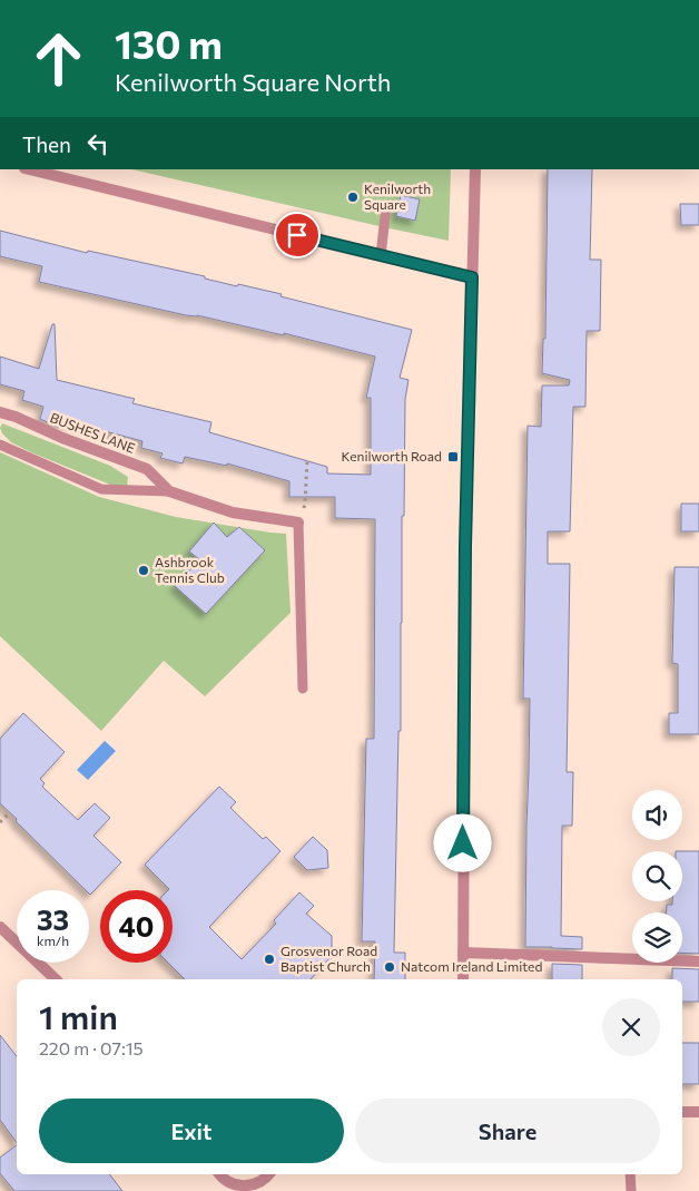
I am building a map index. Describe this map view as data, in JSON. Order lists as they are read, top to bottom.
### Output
{
  "streets": {
    "street": ["BUSHES LANE"]
  },
  "places": {
    "other": [
      "Kenilworth Square",
      "Ashbrook Tennis Club",
      "Grosvenor Road Baptist Church",
      "Natcom Ireland Limited"
    ],
    "transit": ["Kenilworth Road"]
  },
  "page": {
    "turn": ["130 m", "Kenilworth Square North"],
    "then": "Then",
    "speed": "33 km/h",
    "limit": "40",
    "heading": ["1 min", "220 m · 07:15"],
    "buttons": ["Exit", "Share"]
  }
}
